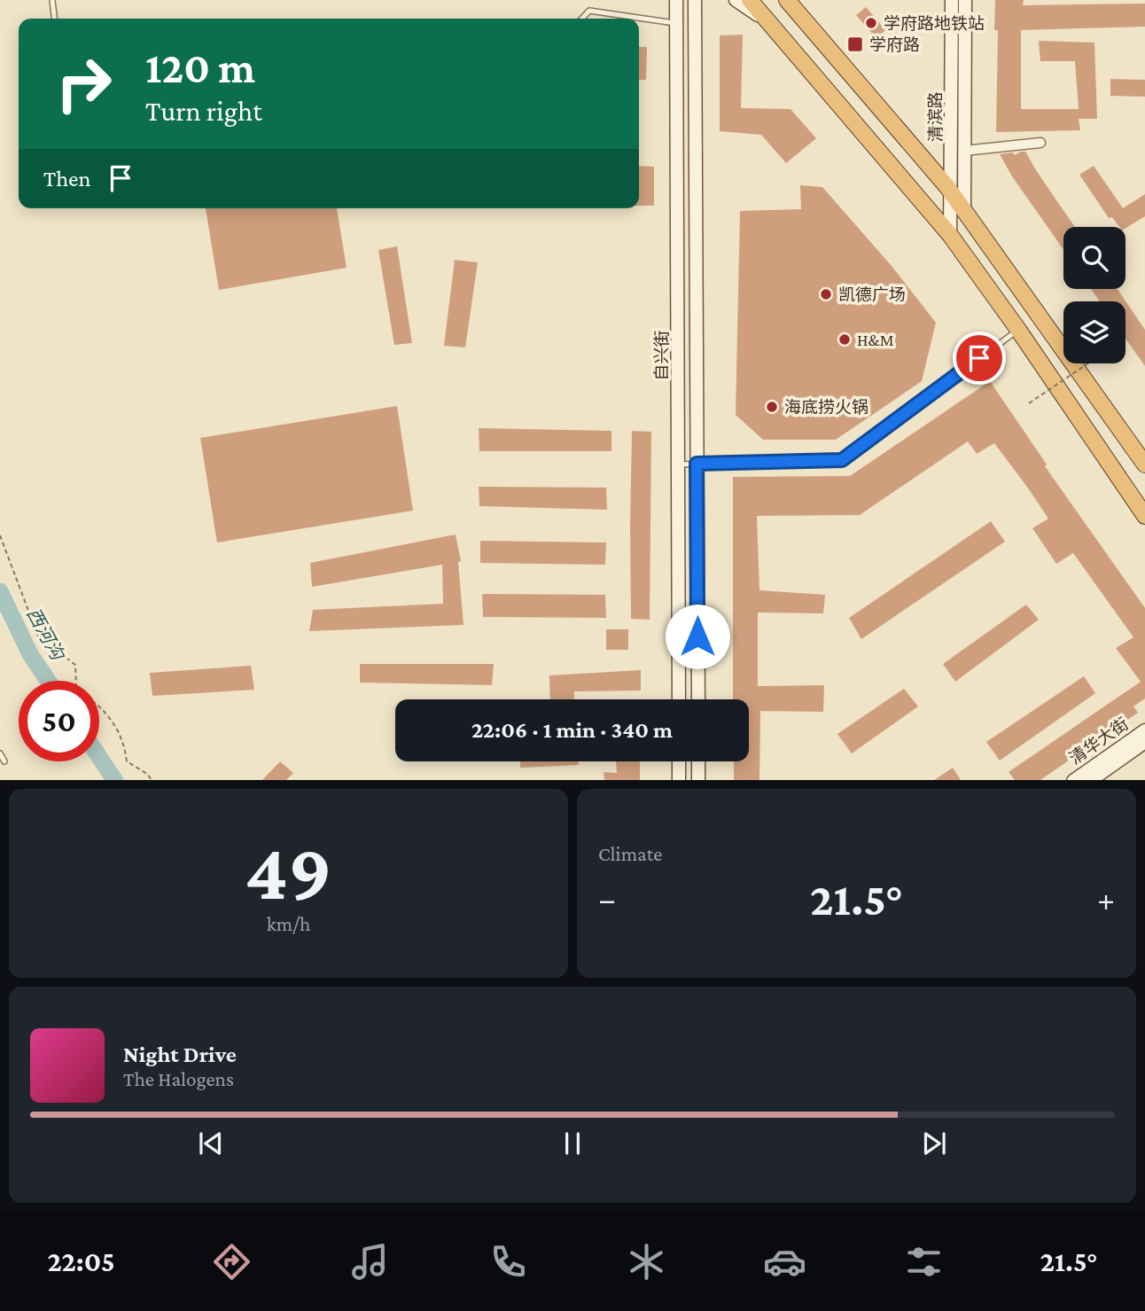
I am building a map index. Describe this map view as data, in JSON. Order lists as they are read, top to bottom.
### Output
{
  "streets": {
    "main road": ["清滨路", "自兴街", "清华大街"]
  },
  "water": ["西河沟"],
  "places": {
    "other": [
      "学府路地铁站",
      "凯德广场",
      "H&M",
      "海底捞火锅"
    ],
    "transit": ["学府路"]
  },
  "page": {
    "turn": ["120 m", "Turn right"],
    "then": "Then",
    "limit": "50",
    "trip": "22:06 · 1 min · 340 m",
    "tile": [
      ["49", "km/h"],
      "Climate"
    ],
    "heat": ["−", "21.5°", "+"],
    "song": ["Night Drive", "The Halogens"],
    "tabs": ["22:05", "21.5°"]
  }
}
